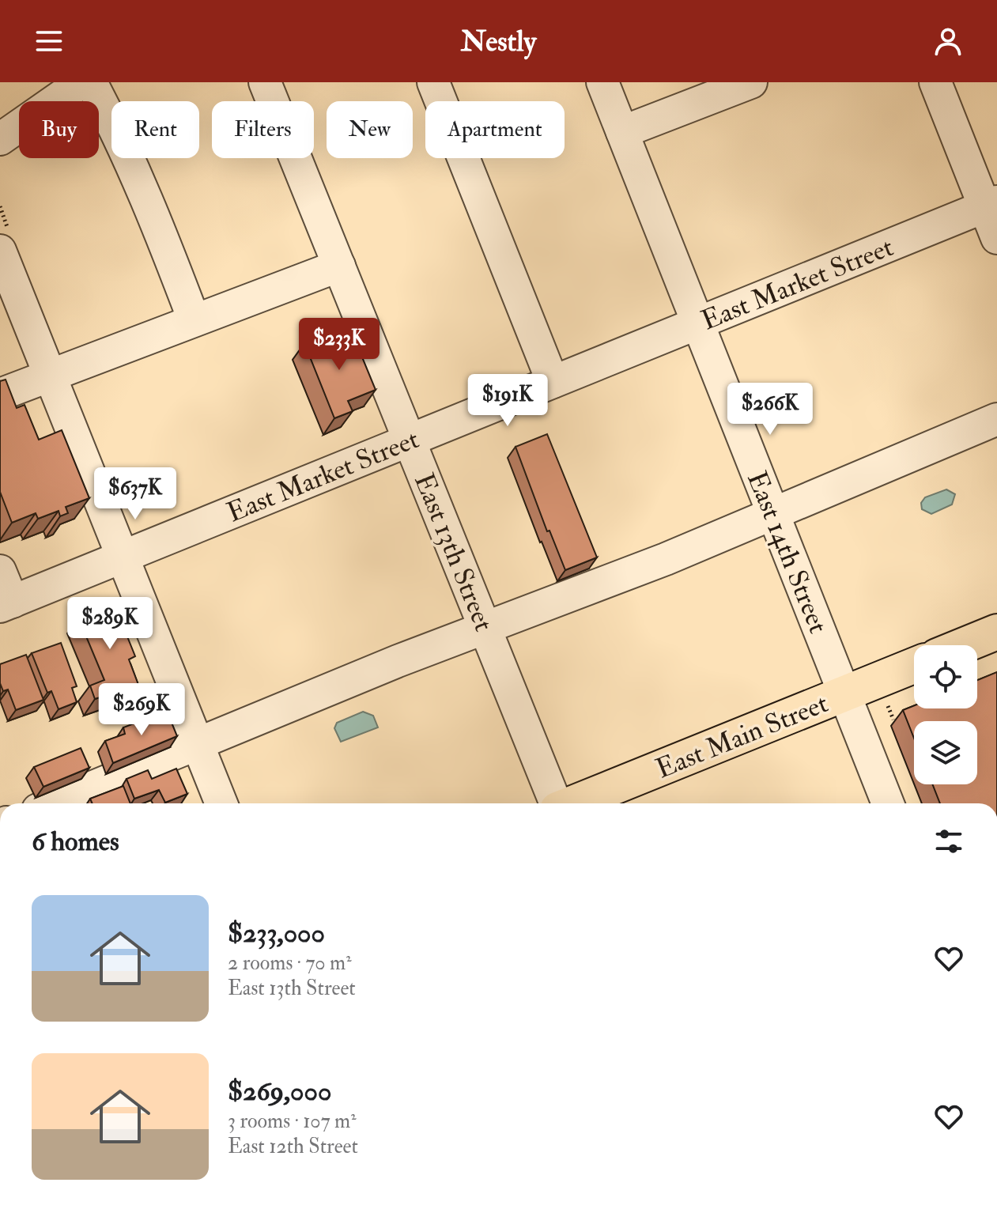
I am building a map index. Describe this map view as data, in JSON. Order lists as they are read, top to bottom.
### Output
{
  "streets": {
    "main road": ["East Main Street"],
    "street": ["East Market Street", "East 13th Street", "East 14th Street"]
  },
  "crossings": [
    ["East Market Street", "East 13th Street"],
    ["East Market Street", "East 14th Street"],
    ["East 14th Street", "East Main Street"]
  ],
  "page": {
    "header": "Nestly",
    "chip": [
      "Buy",
      "Rent",
      "Filters",
      "New",
      "Apartment"
    ],
    "price": [
      "$233K",
      "$191K",
      "$266K",
      "$637K",
      "$289K",
      "$269K"
    ],
    "heading": "6 homes",
    "list": [
      {
        "name": "$233,000",
        "note": "2 rooms · 70 m² · East 13th Street"
      },
      {
        "name": "$269,000",
        "note": "3 rooms · 107 m² · East 12th Street"
      }
    ]
  }
}
